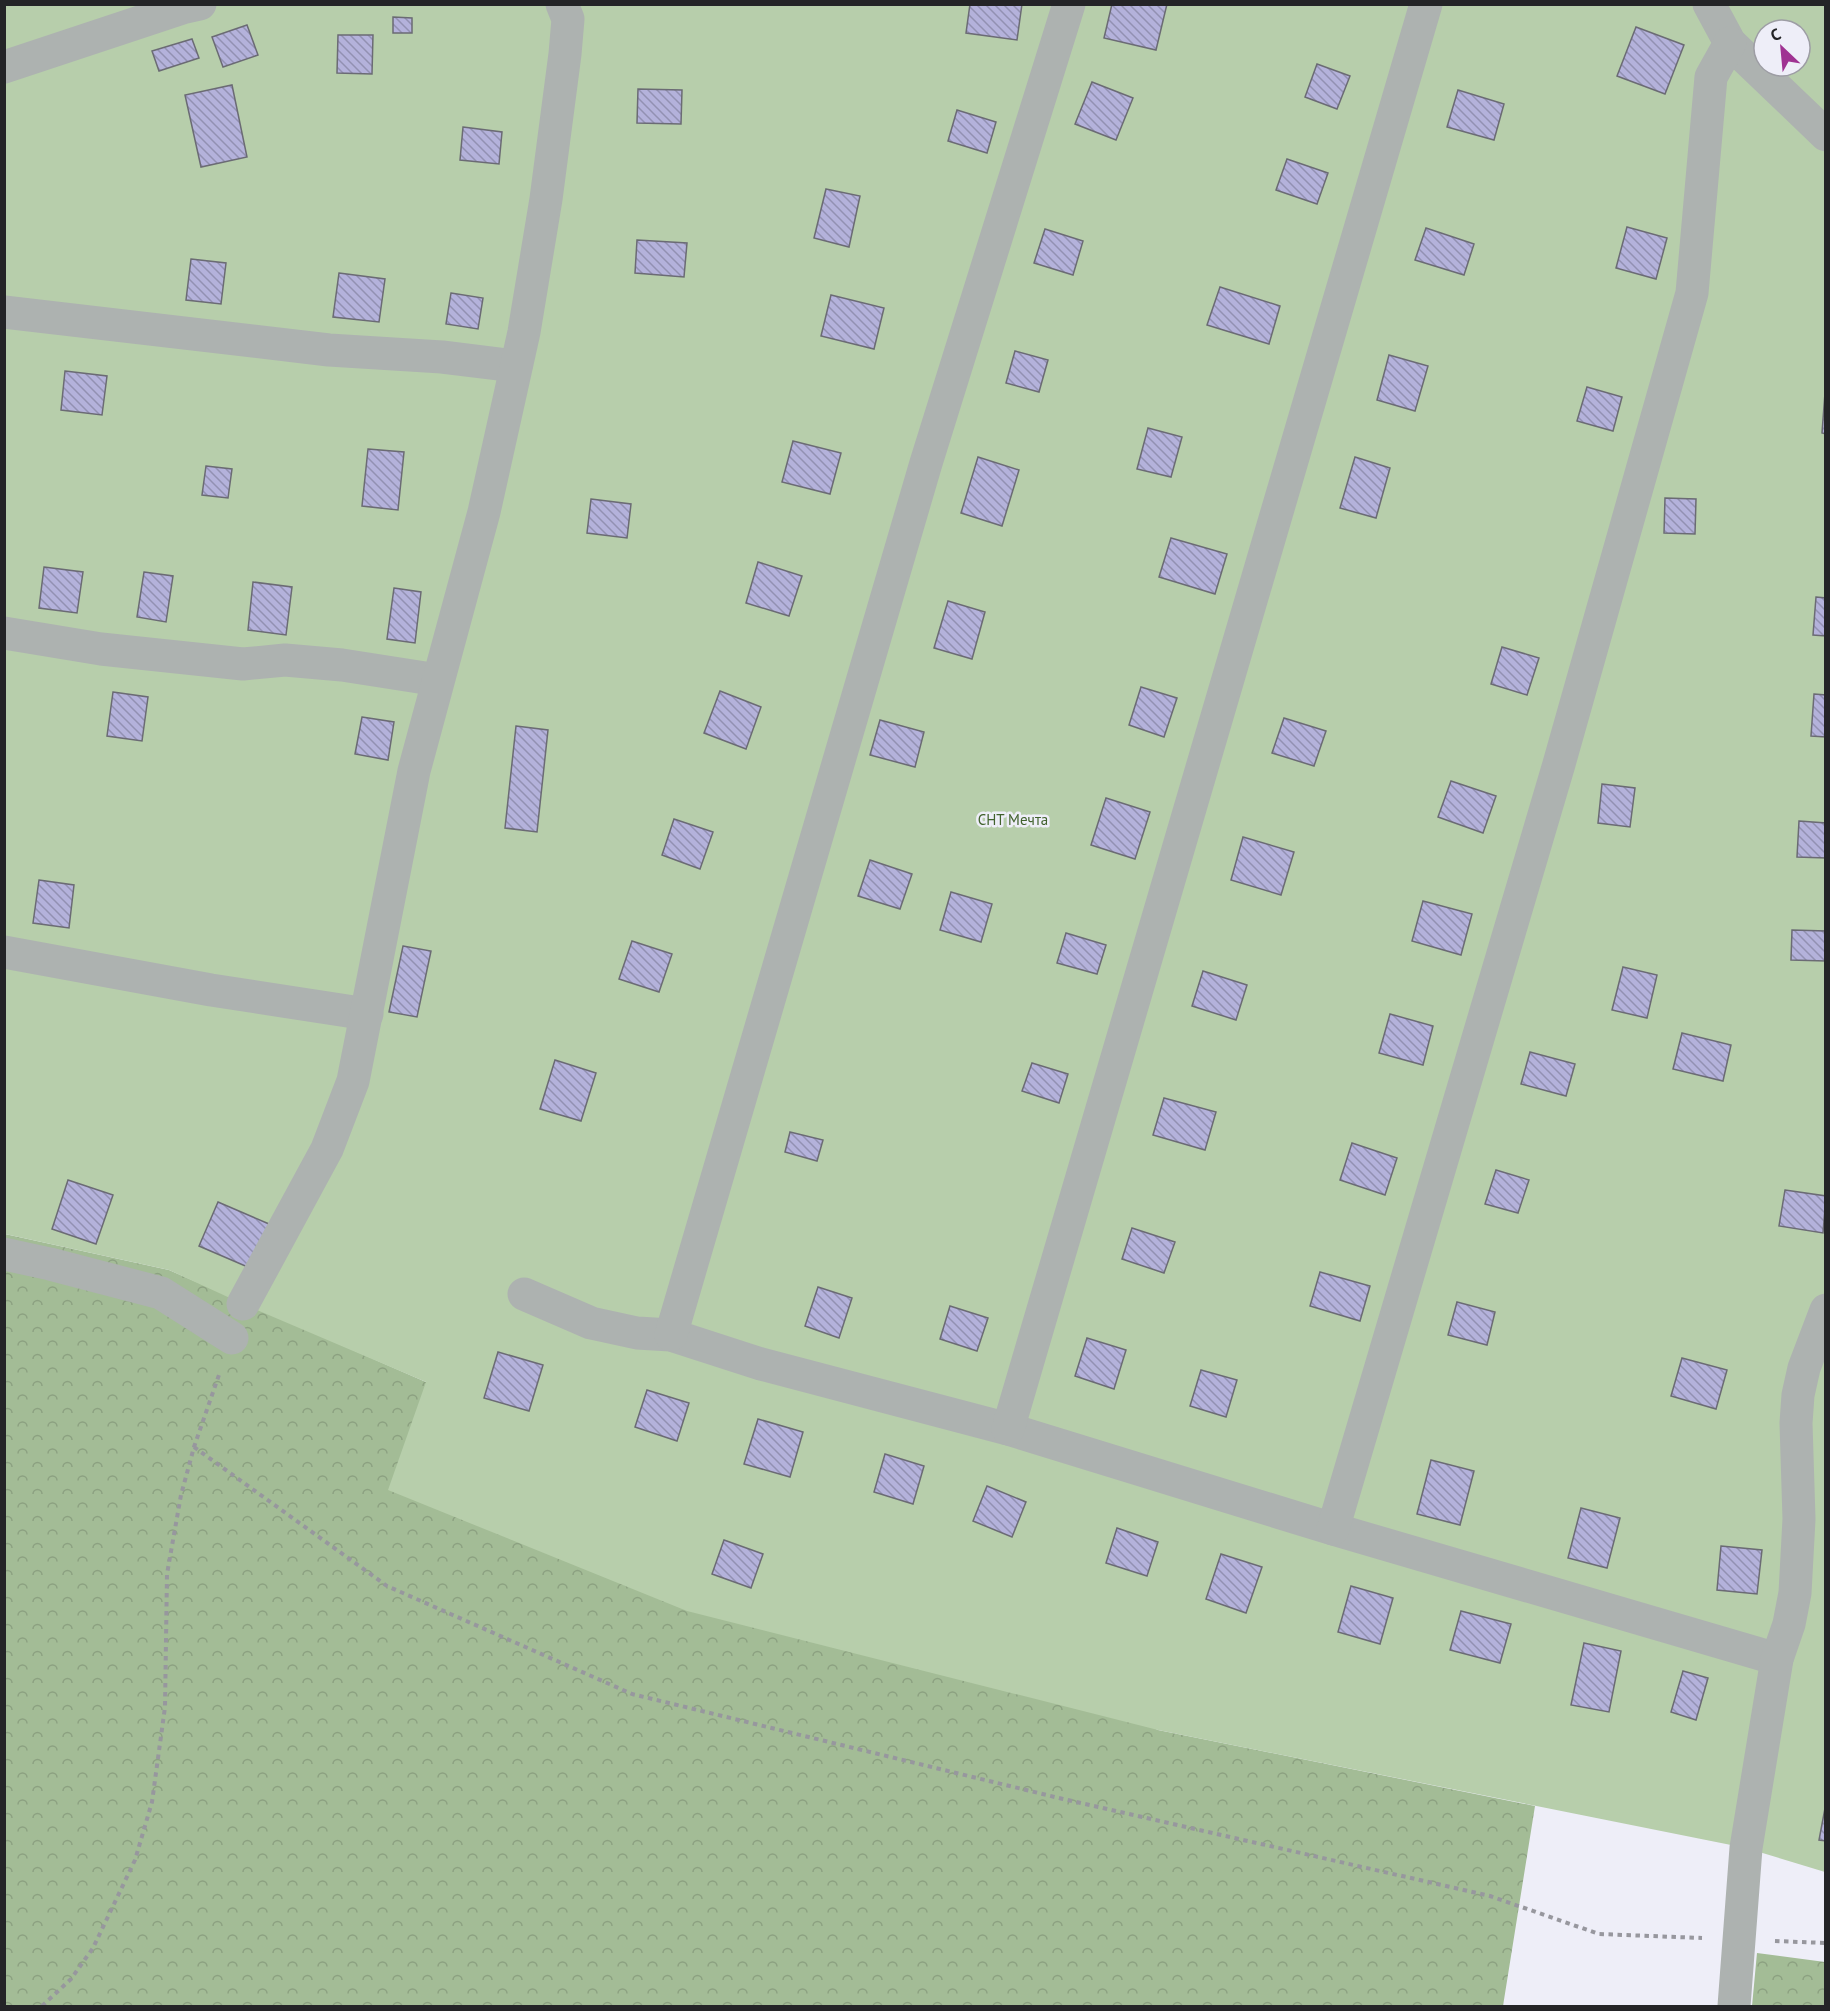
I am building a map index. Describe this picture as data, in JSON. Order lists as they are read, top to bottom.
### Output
{
  "parks": ["СНТ Мечта"],
  "north": "top left"
}
